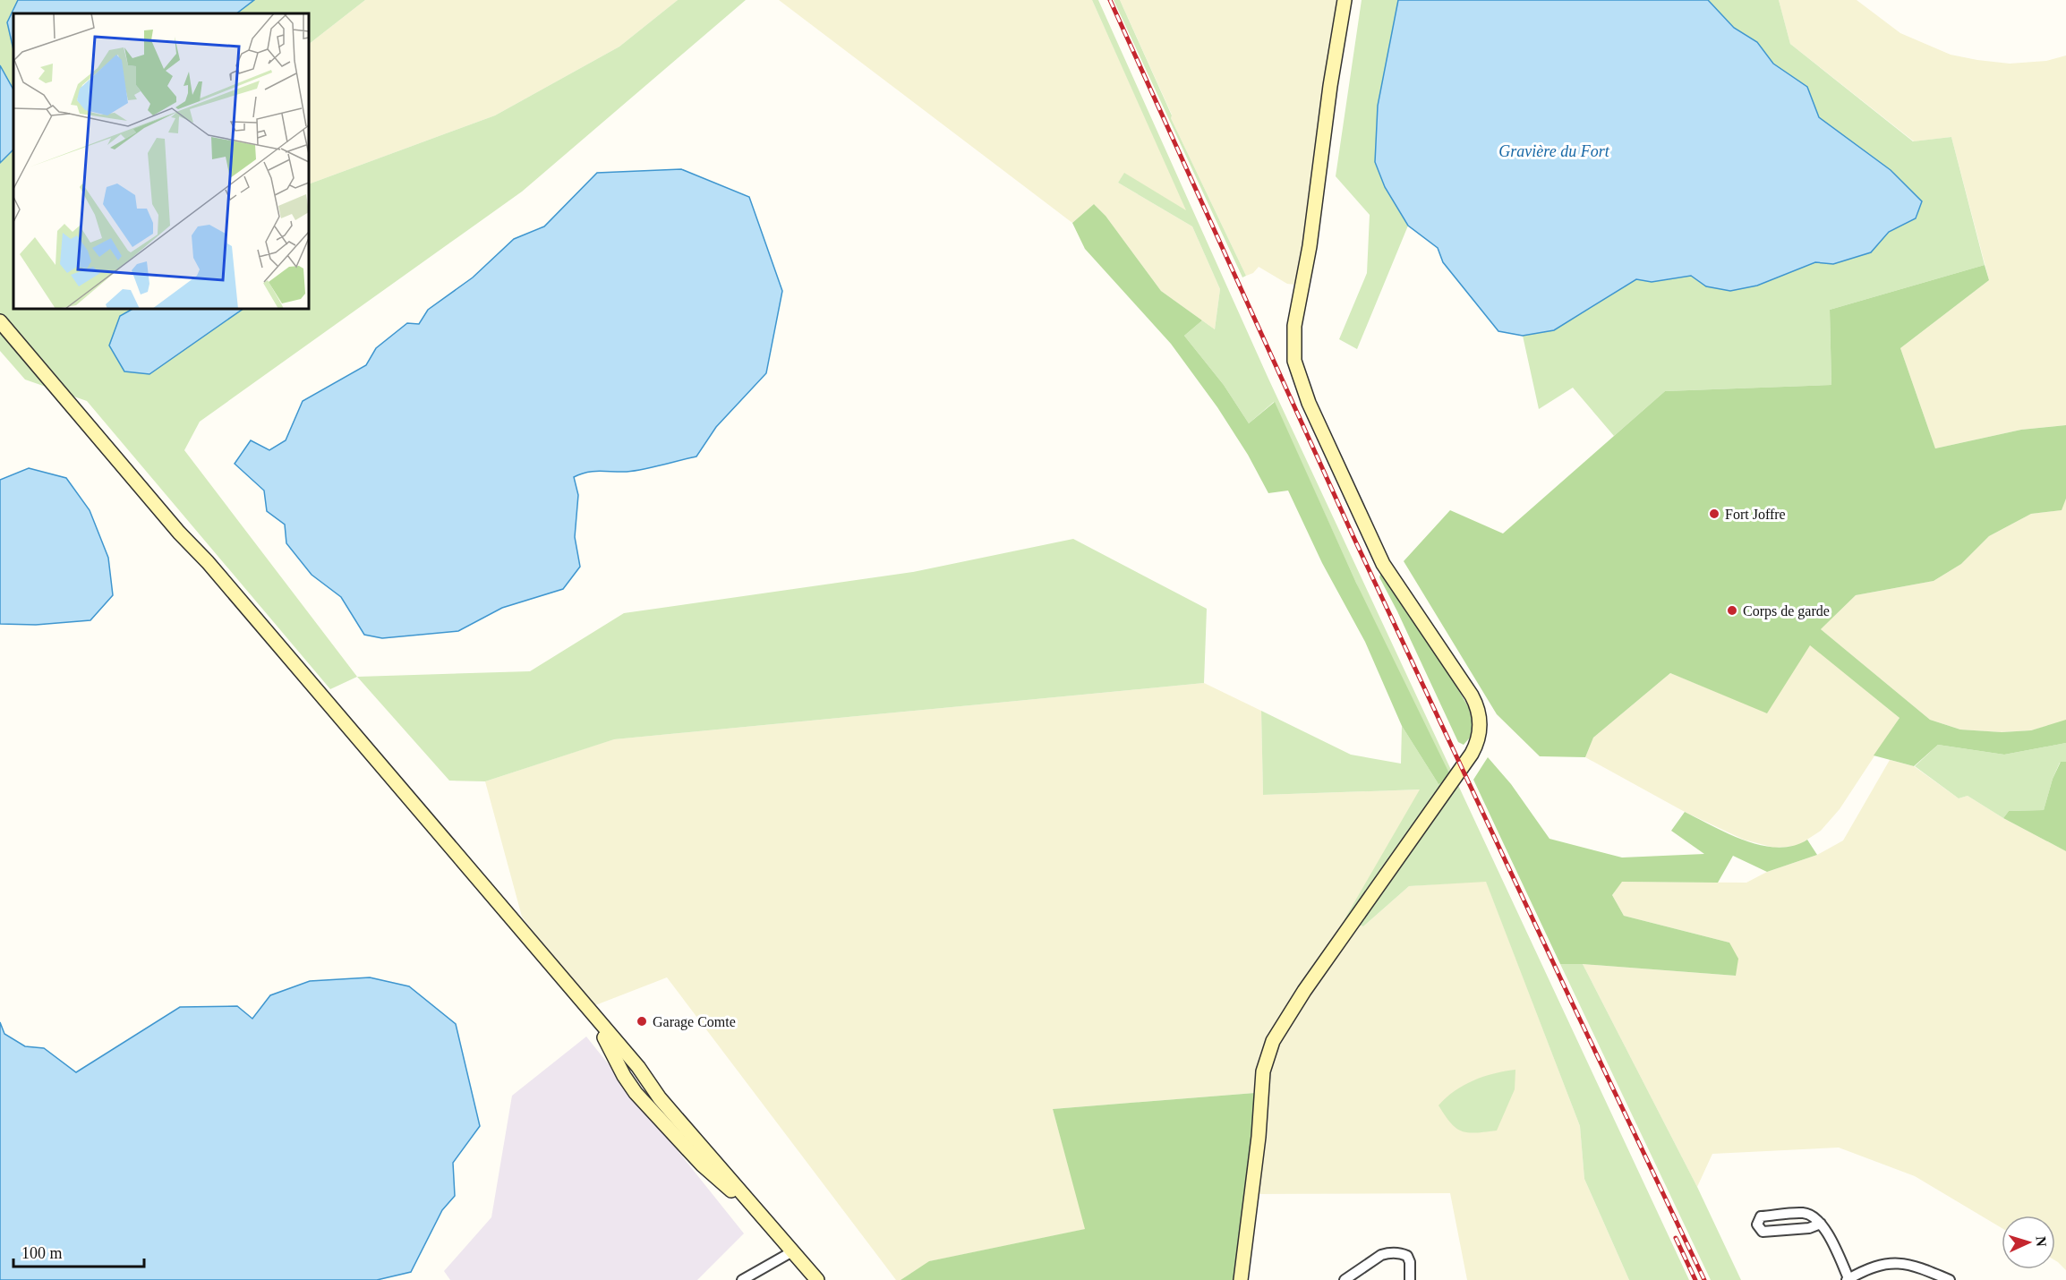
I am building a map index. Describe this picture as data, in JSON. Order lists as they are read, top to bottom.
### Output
{
  "water": ["Gravière du Fort"],
  "places": ["Fort Joffre", "Corps de garde", "Garage Comte"],
  "scale_bar": "100 m",
  "north": "right"
}
